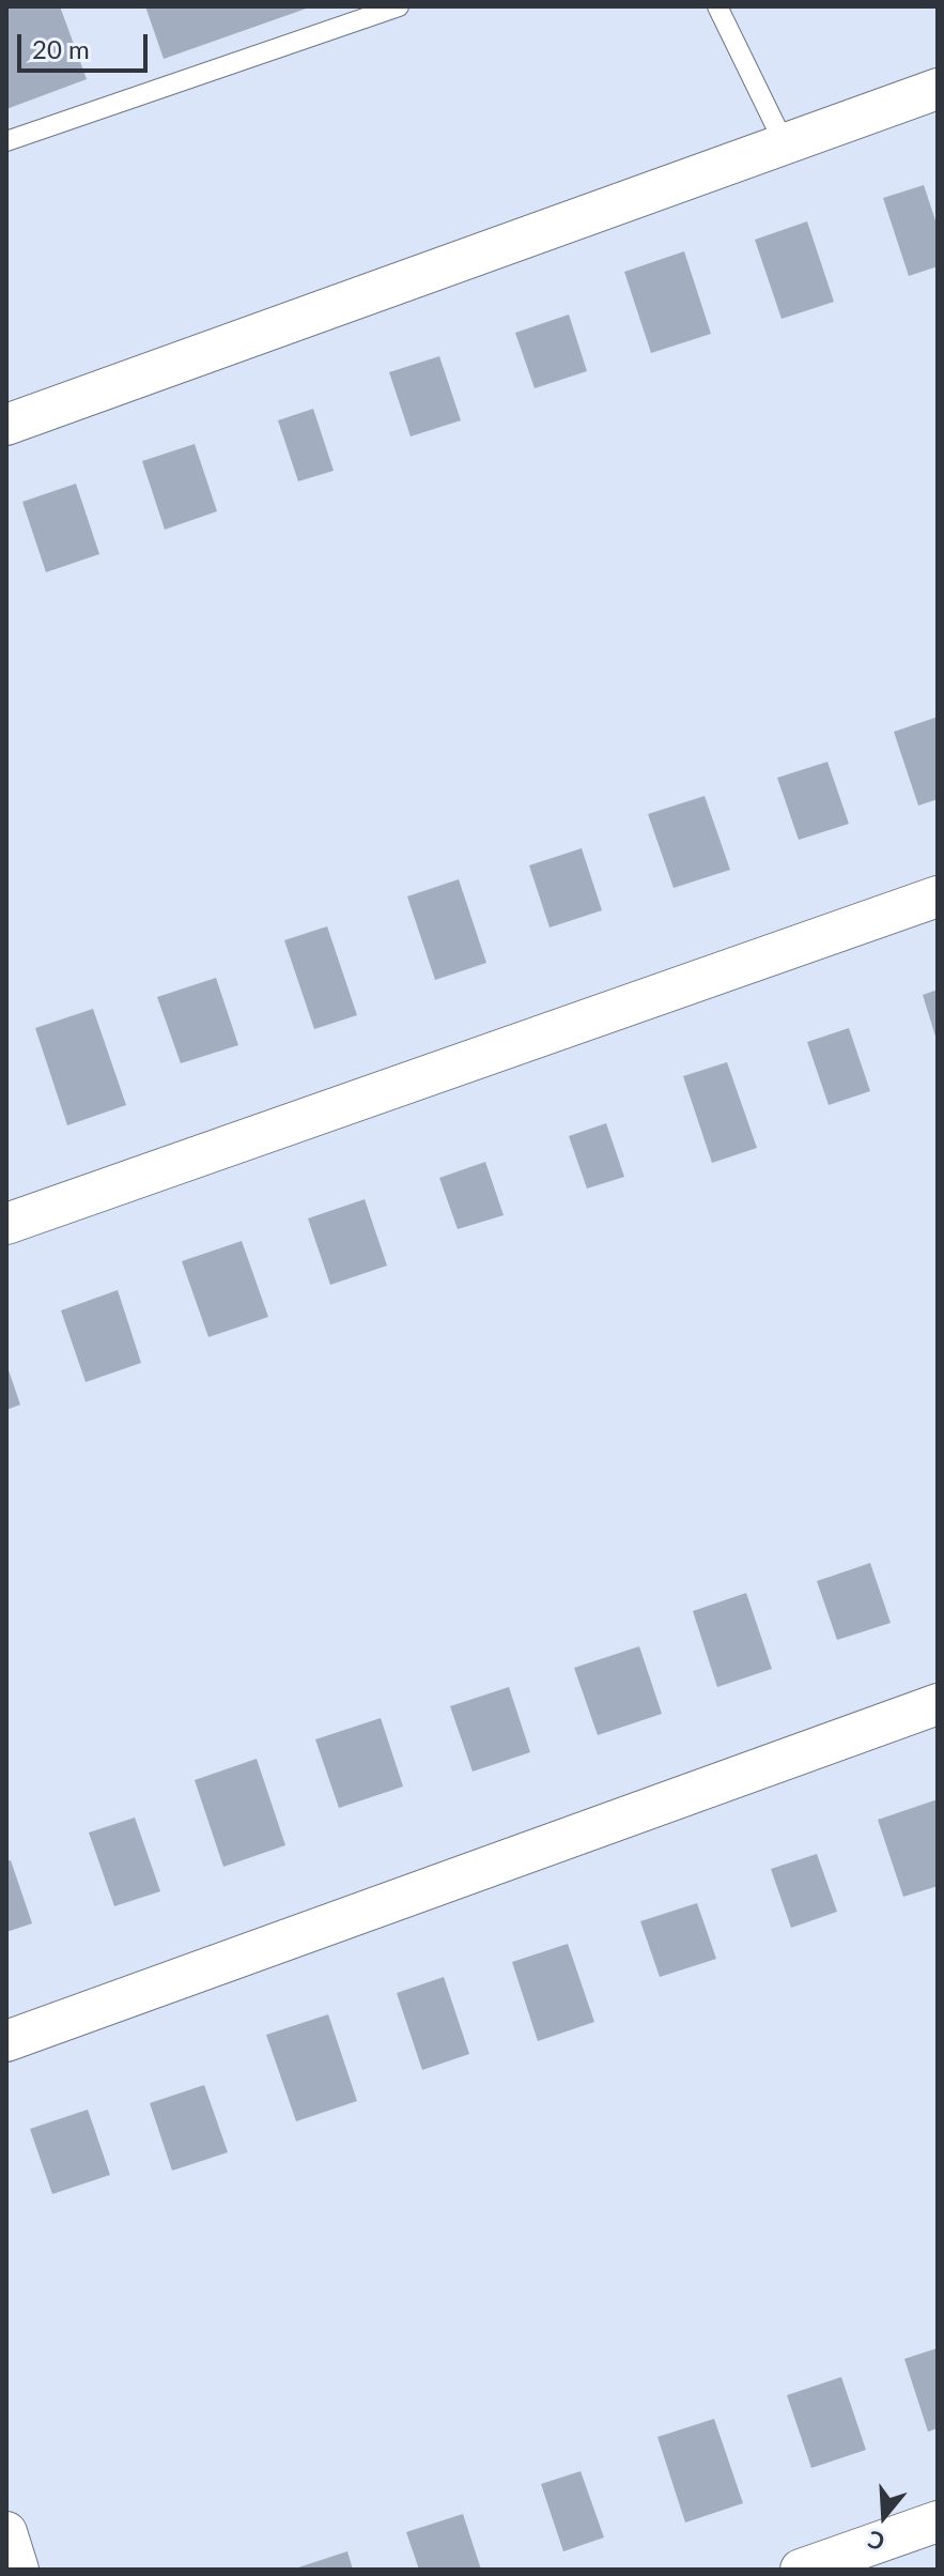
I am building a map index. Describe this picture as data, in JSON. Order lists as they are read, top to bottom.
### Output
{
  "scale_bar": "20 m",
  "north": "bottom"
}
